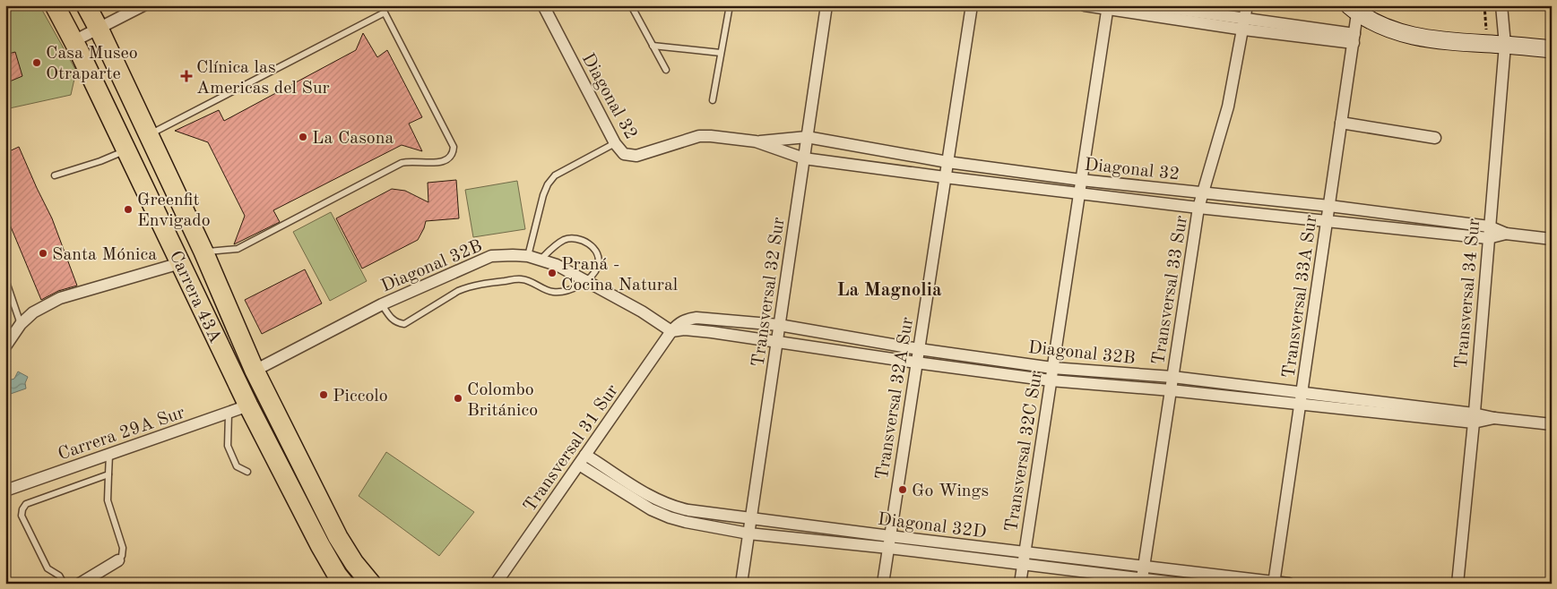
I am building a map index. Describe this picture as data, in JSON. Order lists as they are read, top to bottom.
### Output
{
  "streets": {
    "main road": ["Carrera 43A"],
    "street": [
      "Diagonal 32",
      "Diagonal 32B",
      "Transversal 33 Sur",
      "Transversal 32 Sur",
      "Transversal 34 Sur",
      "Transversal 33A Sur",
      "Transversal 32A Sur",
      "Carrera 29A Sur",
      "Transversal 31 Sur",
      "Transversal 32C Sur",
      "Diagonal 32D"
    ]
  },
  "crossings": [
    ["Diagonal 32", "Transversal 33 Sur"],
    ["Diagonal 32", "Transversal 32 Sur"],
    ["Diagonal 32", "Transversal 34 Sur"],
    ["Diagonal 32", "Transversal 33A Sur"],
    ["Diagonal 32", "Transversal 32A Sur"],
    ["Diagonal 32", "Transversal 32C Sur"],
    ["Diagonal 32B", "Transversal 33 Sur"],
    ["Diagonal 32B", "Transversal 32 Sur"],
    ["Diagonal 32B", "Transversal 34 Sur"],
    ["Diagonal 32B", "Carrera 43A"],
    ["Diagonal 32B", "Transversal 33A Sur"],
    ["Diagonal 32B", "Transversal 32A Sur"],
    ["Diagonal 32B", "Transversal 31 Sur"],
    ["Diagonal 32B", "Transversal 32C Sur"],
    ["Transversal 33 Sur", "Diagonal 32D"],
    ["Transversal 32 Sur", "Diagonal 32D"],
    ["Carrera 43A", "Carrera 29A Sur"],
    ["Transversal 33A Sur", "Diagonal 32D"],
    ["Transversal 32A Sur", "Diagonal 32D"],
    ["Transversal 31 Sur", "Diagonal 32D"],
    ["Transversal 32C Sur", "Diagonal 32D"]
  ],
  "districts": ["La Magnolia"],
  "places": {
    "other": [
      "Casa Museo Otraparte",
      "La Casona",
      "Greenfit Envigado",
      "Santa Mónica",
      "Praná - Cocina Natural",
      "Piccolo",
      "Colombo Británico",
      "Go Wings"
    ],
    "health": ["Clínica las Americas del Sur"]
  }
}
